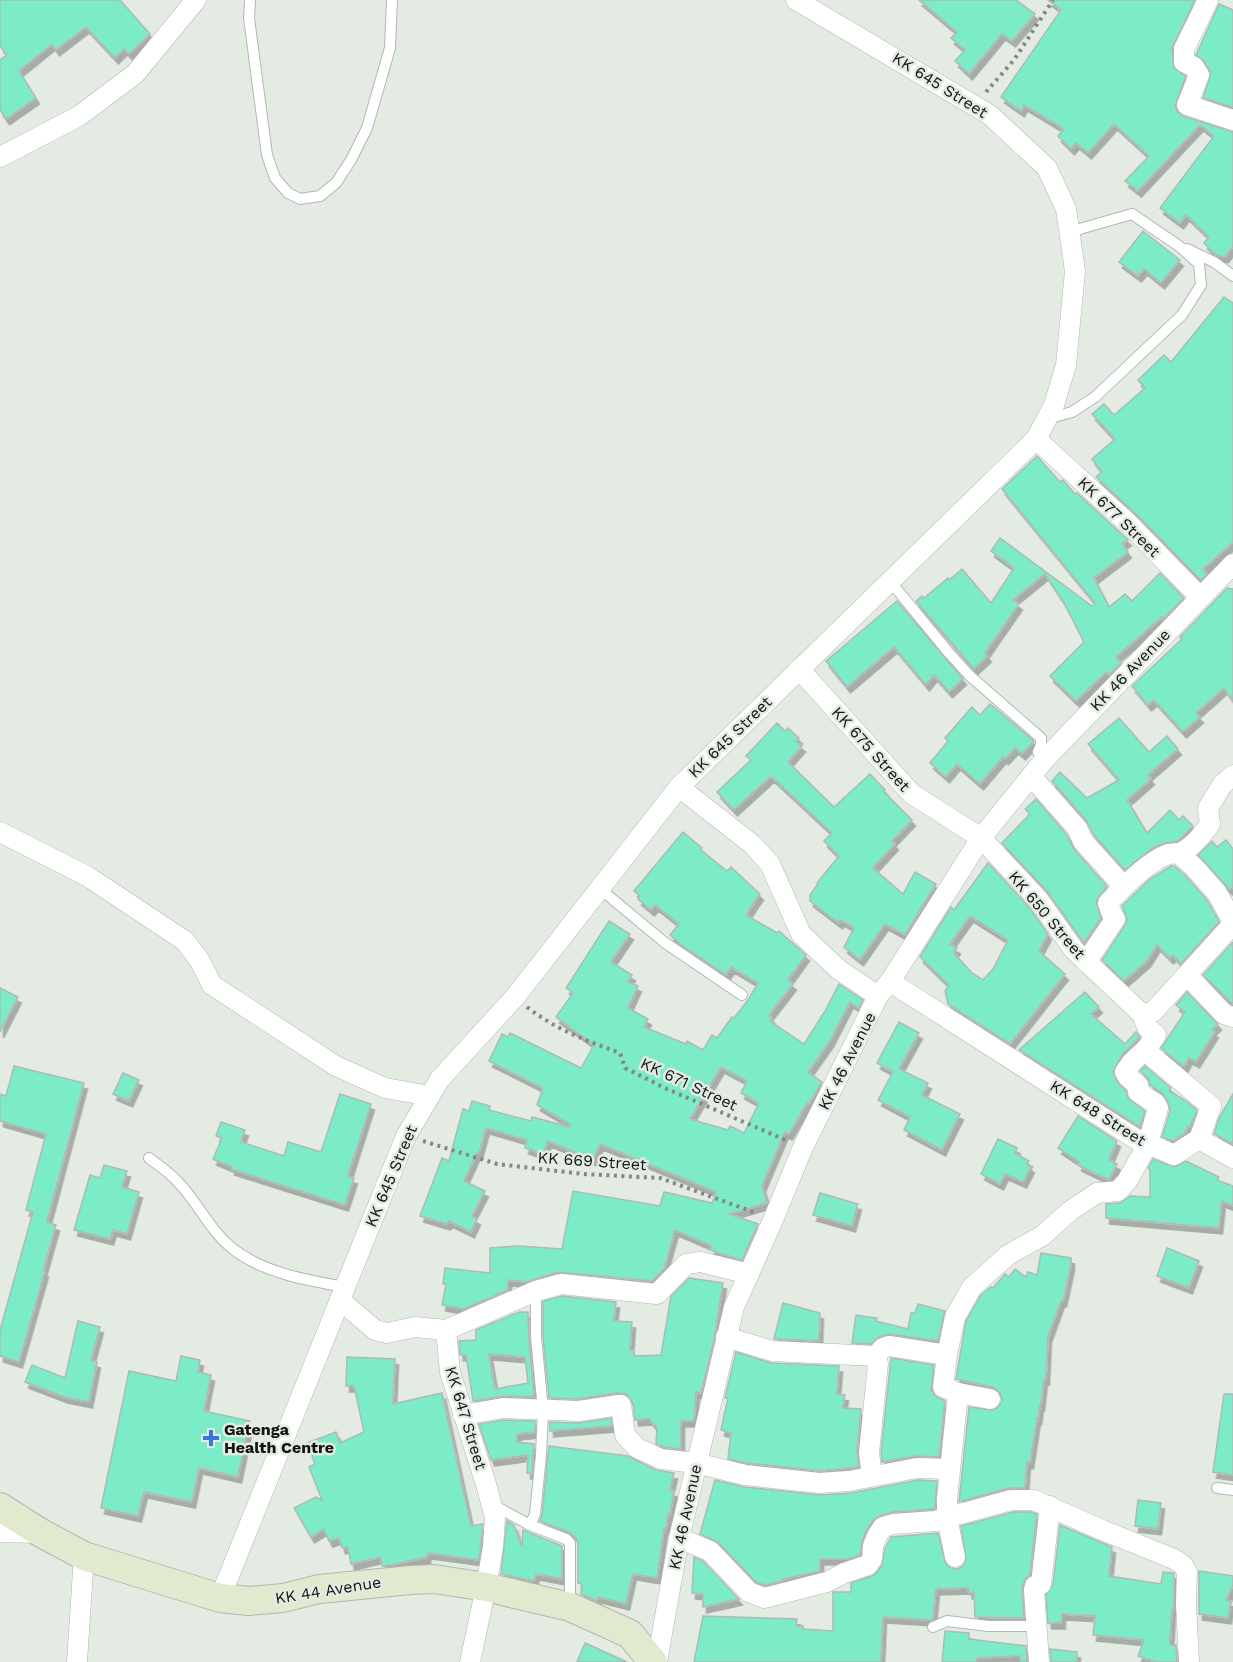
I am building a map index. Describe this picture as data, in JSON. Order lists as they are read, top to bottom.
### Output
{
  "streets": {
    "main road": ["KK 44 Avenue"],
    "street": [
      "KK 645 Street",
      "KK 677 Street",
      "KK 46 Avenue",
      "KK 675 Street",
      "KK 650 Street",
      "KK 648 Street",
      "KK 647 Street"
    ],
    "path": ["KK 671 Street", "KK 669 Street"]
  },
  "crossings": [
    ["KK 645 Street", "KK 677 Street"],
    ["KK 645 Street", "KK 675 Street"],
    ["KK 645 Street", "KK 671 Street"],
    ["KK 645 Street", "KK 669 Street"],
    ["KK 645 Street", "KK 44 Avenue"],
    ["KK 677 Street", "KK 46 Avenue"],
    ["KK 46 Avenue", "KK 675 Street"],
    ["KK 46 Avenue", "KK 650 Street"],
    ["KK 46 Avenue", "KK 671 Street"],
    ["KK 46 Avenue", "KK 648 Street"],
    ["KK 46 Avenue", "KK 669 Street"],
    ["KK 46 Avenue", "KK 44 Avenue"],
    ["KK 675 Street", "KK 650 Street"],
    ["KK 647 Street", "KK 44 Avenue"]
  ],
  "places": {
    "health": ["Gatenga Health Centre"]
  }
}
